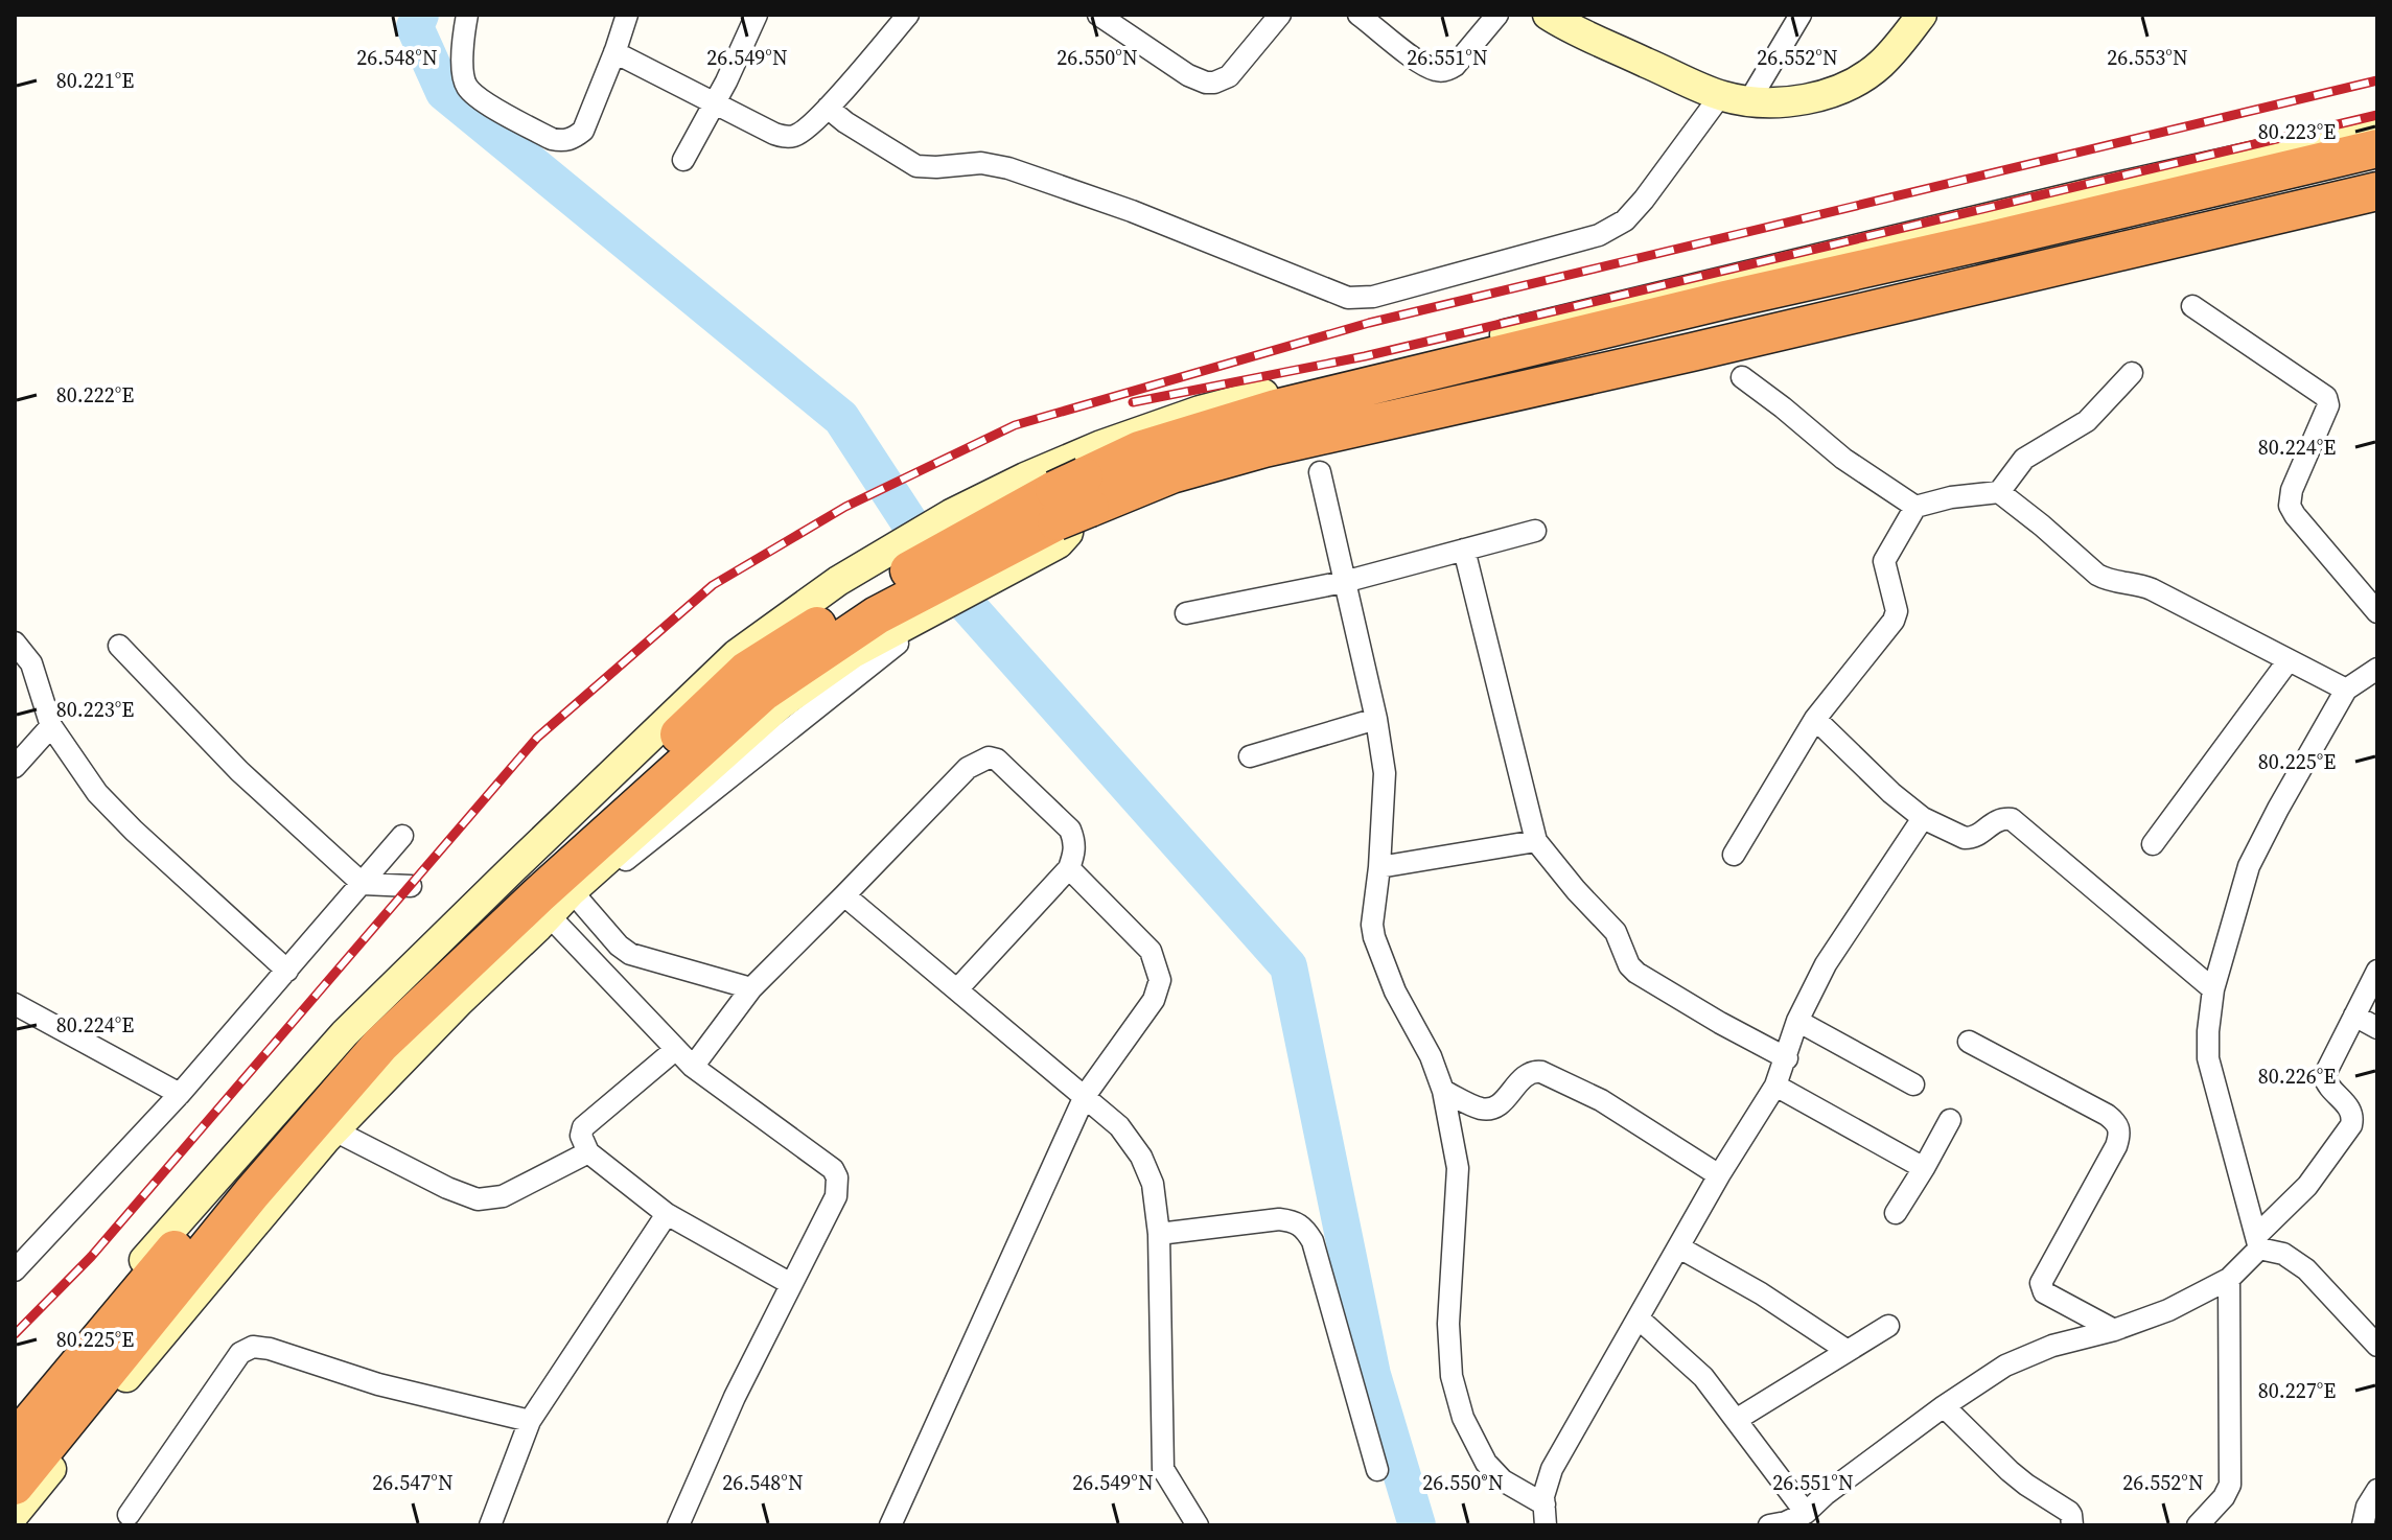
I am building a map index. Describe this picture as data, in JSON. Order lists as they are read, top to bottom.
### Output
{
  "coordinates": [
    "26.550°N",
    "26.552°N",
    "26.548°N",
    "26.549°N",
    "26.551°N",
    "26.553°N",
    "80.221°E",
    "80.223°E",
    "80.222°E",
    "80.224°E",
    "80.225°E",
    "80.226°E",
    "80.227°E",
    "26.547°N"
  ]
}
